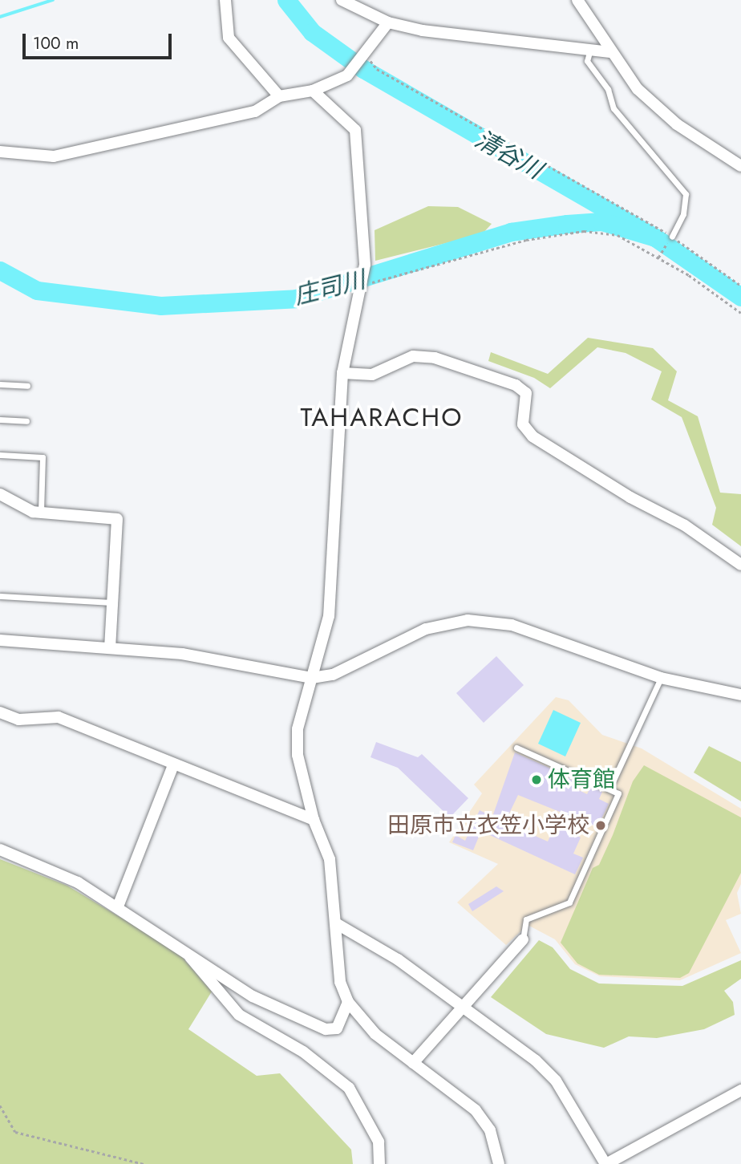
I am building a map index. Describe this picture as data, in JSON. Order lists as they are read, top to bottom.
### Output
{
  "districts": ["TAHARACHO"],
  "water": ["清谷川", "庄司川"],
  "places": ["体育館", "田原市立衣笠小学校"],
  "scale_bar": "100 m"
}
